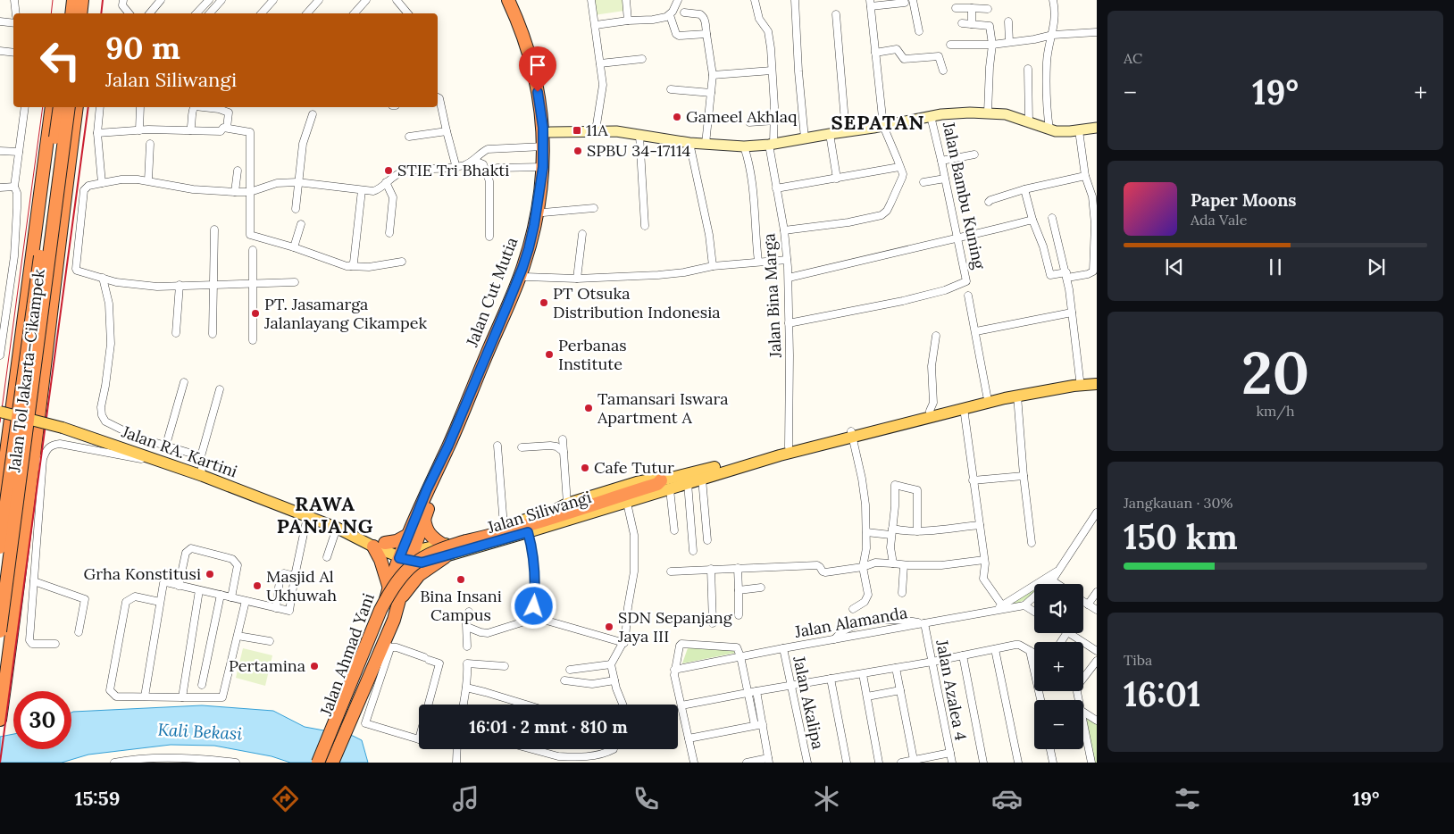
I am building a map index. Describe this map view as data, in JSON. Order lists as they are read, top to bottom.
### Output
{
  "streets": {
    "highway": ["Jalan Cut Mutia", "Jalan Tol Jakarta–Cikampek", "Jalan Ahmad Yani"],
    "main road": ["Jalan RA. Kartini", "Jalan Siliwangi"],
    "street": [
      "Jalan Bambu Kuning",
      "Jalan Bina Marga",
      "Jalan Alamanda",
      "Jalan Azalea 4",
      "Jalan Akalipa"
    ]
  },
  "crossings": [
    ["Jalan Bambu Kuning", "Jalan Cut Mutia"],
    ["Jalan Bambu Kuning", "Jalan Bina Marga"],
    ["Jalan Cut Mutia", "Jalan RA. Kartini"],
    ["Jalan Cut Mutia", "Jalan Siliwangi"],
    ["Jalan Cut Mutia", "Jalan Ahmad Yani"],
    ["Jalan RA. Kartini", "Jalan Siliwangi"],
    ["Jalan RA. Kartini", "Jalan Ahmad Yani"],
    ["Jalan Siliwangi", "Jalan Ahmad Yani"],
    ["Jalan Alamanda", "Jalan Azalea 4"],
    ["Jalan Alamanda", "Jalan Akalipa"]
  ],
  "districts": ["SEPATAN", "RAWA PANJANG"],
  "water": ["Kali Bekasi"],
  "places": {
    "other": [
      "Gameel Akhlaq",
      "SPBU 34-17114",
      "STIE Tri Bhakti",
      "PT Otsuka Distribution Indonesia",
      "PT. Jasamarga Jalanlayang Cikampek",
      "Perbanas Institute",
      "Tamansari Iswara Apartment A",
      "Cafe Tutur",
      "Grha Konstitusi",
      "Bina Insani Campus",
      "Masjid Al Ukhuwah",
      "SDN Sepanjang Jaya III",
      "Pertamina"
    ],
    "transit": ["11A"]
  },
  "page": {
    "tile": [
      "AC",
      ["20", "km/h"],
      ["Jangkauan · 30%", "150 km"],
      ["Tiba", "16:01"]
    ],
    "turn": ["90 m", "Jalan Siliwangi"],
    "heat": ["−", "19°", "+"],
    "song": ["Paper Moons", "Ada Vale"],
    "map_buttons": ["+", "−"],
    "limit": "30",
    "trip": "16:01 · 2 mnt · 810 m",
    "tabs": ["15:59", "19°"]
  }
}
